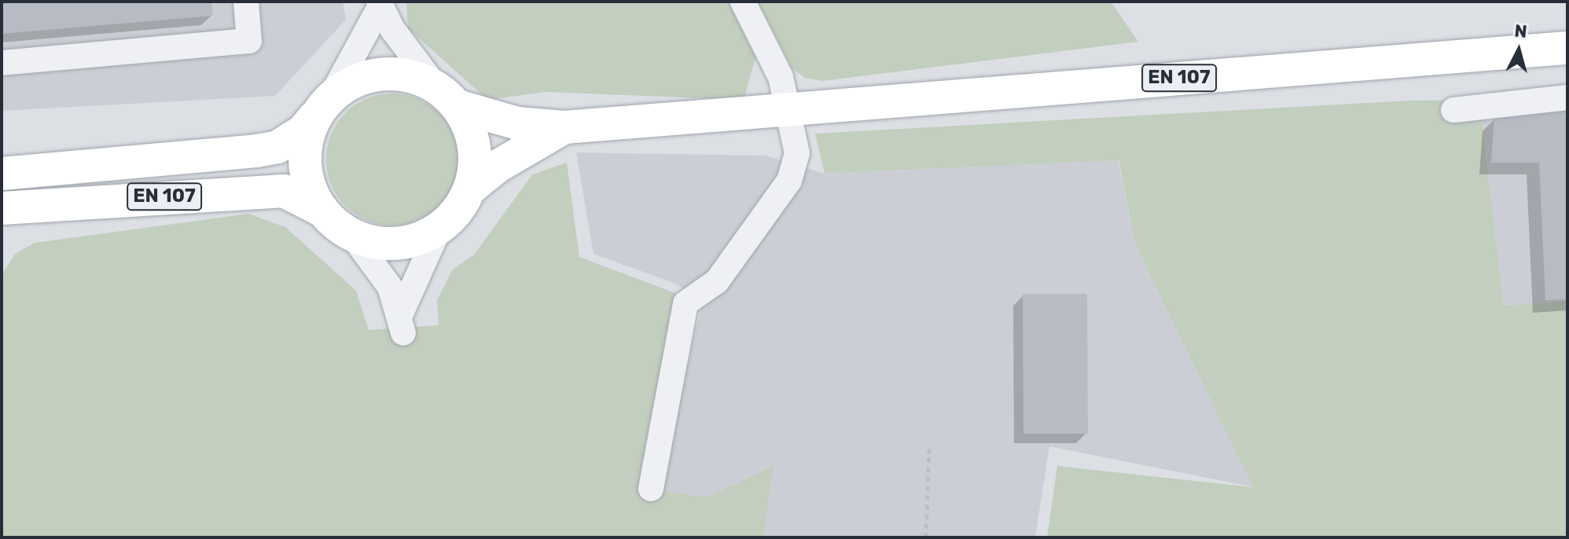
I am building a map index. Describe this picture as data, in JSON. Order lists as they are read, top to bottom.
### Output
{
  "streets": {
    "main road": ["EN 107"]
  },
  "north": "top"
}
